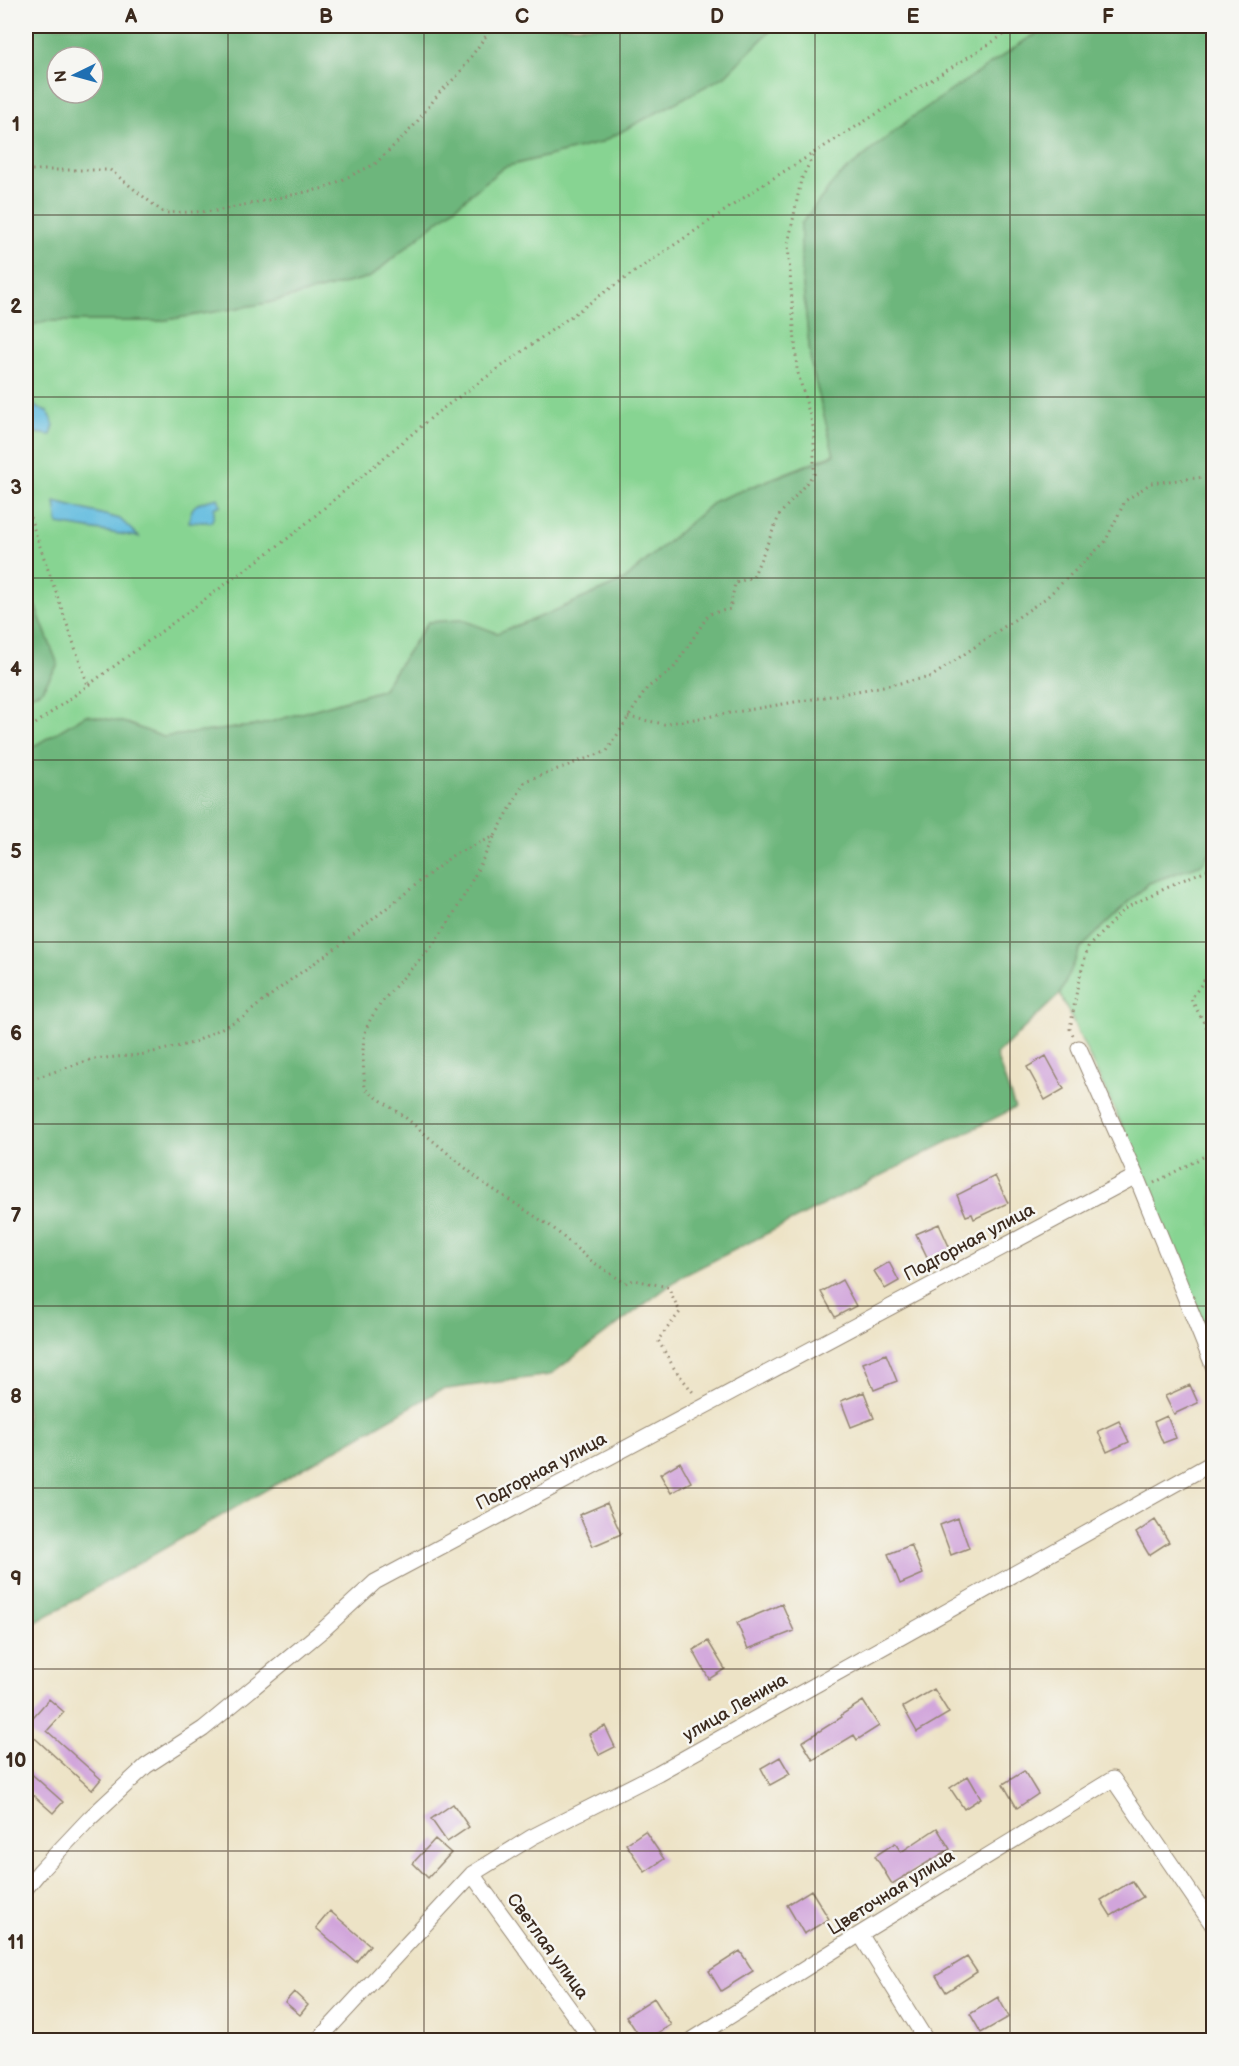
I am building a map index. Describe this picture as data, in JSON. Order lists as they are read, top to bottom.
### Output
{
  "streets": {
    "street": [
      "Подгорная улица",
      "улица Ленина",
      "Цветочная улица",
      "Светлая улица"
    ]
  },
  "crossings": [
    ["улица Ленина", "Светлая улица"]
  ],
  "north": "left",
  "grid": {
    "columns": [
      "A",
      "B",
      "C",
      "D",
      "E",
      "F"
    ],
    "rows": [
      "1",
      "2",
      "3",
      "4",
      "5",
      "6",
      "7",
      "8",
      "9",
      "10",
      "11"
    ]
  }
}
